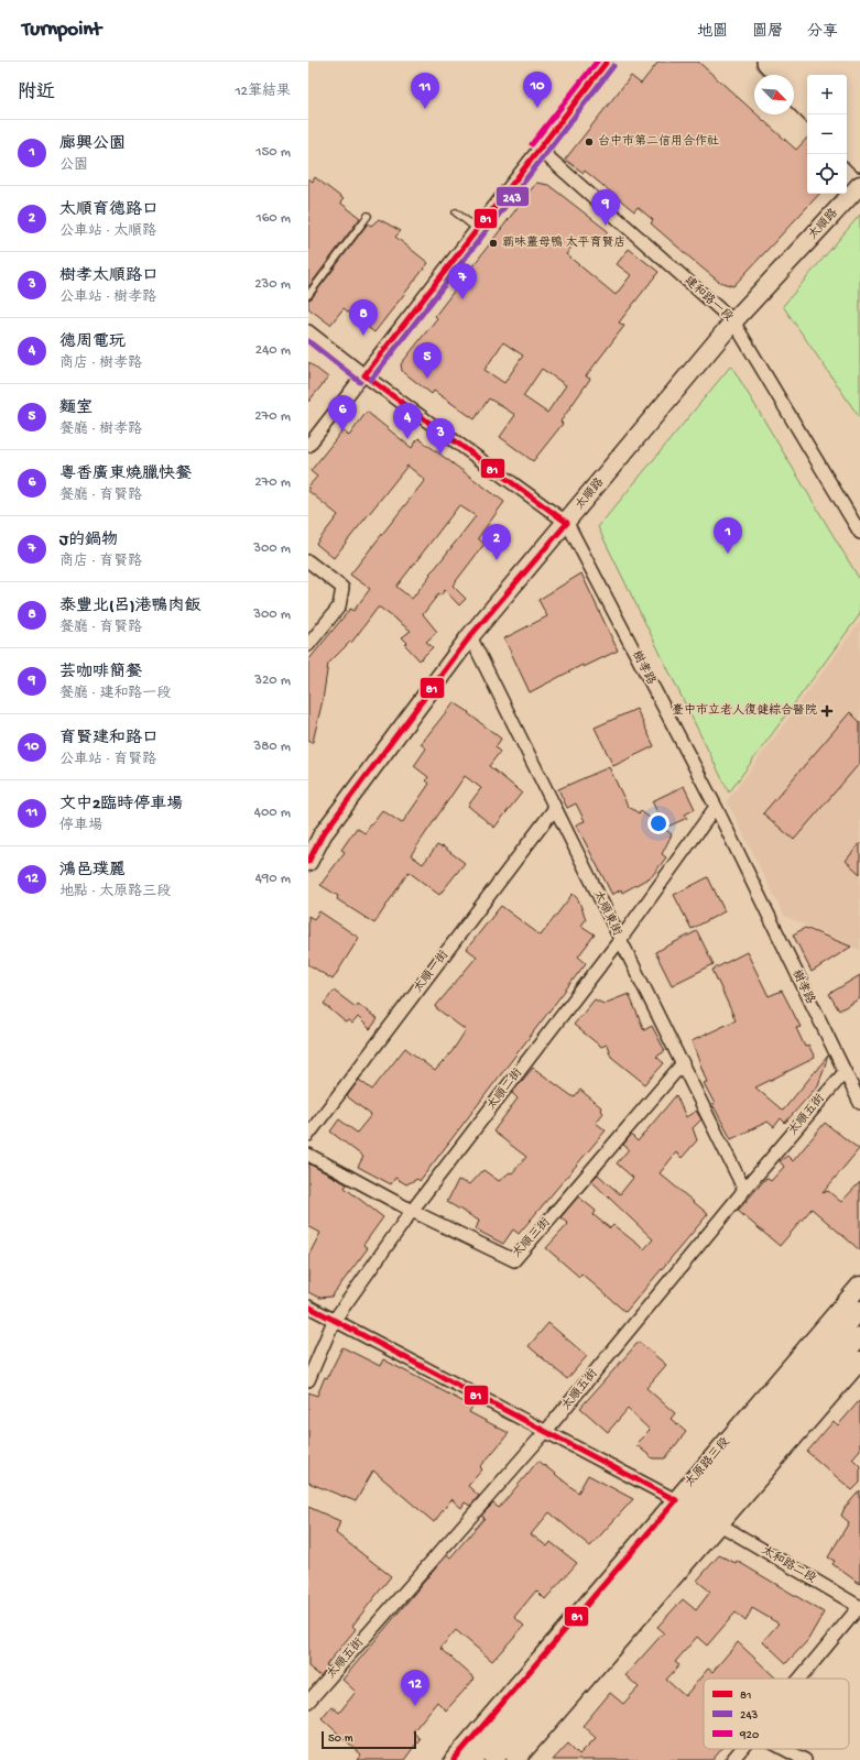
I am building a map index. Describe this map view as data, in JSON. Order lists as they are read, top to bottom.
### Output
{
  "streets": {
    "main road": ["太順路", "太原路三段"],
    "street": [
      "建和路一段",
      "樹孝路",
      "太順東街",
      "太順一街",
      "太順二街",
      "太順五街",
      "太順三街",
      "太和路二段"
    ]
  },
  "crossings": [
    ["太順路", "建和路一段"],
    ["太順路", "樹孝路"],
    ["太順路", "太順東街"],
    ["樹孝路", "太順二街"],
    ["樹孝路", "太順五街"],
    ["太順東街", "太順一街"],
    ["太順東街", "太順二街"],
    ["太順東街", "太順五街"],
    ["太順東街", "太順三街"],
    ["太順二街", "太順三街"]
  ],
  "places": {
    "other": ["台中市第二信用合作社", "霸味薑母鴨 太平育賢店"],
    "health": ["臺中市立老人復健綜合醫院"]
  },
  "lines": ["transit line 81", "transit line 920", "transit line 243"],
  "legend": ["81", "243", "920"],
  "scale_bar": "50 m",
  "north": "bottom right",
  "page": {
    "header": "Turnpoint",
    "nav": ["地圖", "圖層", "分享"],
    "heading": ["附近", "12筆結果"],
    "pins": [
      "10",
      "11",
      "9",
      "7",
      "8",
      "5",
      "6",
      "4",
      "3",
      "1",
      "2",
      "12"
    ],
    "map_buttons": ["+", "−"],
    "list": [
      {
        "mark": "1",
        "name": "廊興公園",
        "note": "公園",
        "value": "150 m"
      },
      {
        "mark": "2",
        "name": "太順育德路口",
        "note": "公車站 · 太順路",
        "value": "160 m"
      },
      {
        "mark": "3",
        "name": "樹孝太順路口",
        "note": "公車站 · 樹孝路",
        "value": "230 m"
      },
      {
        "mark": "4",
        "name": "德周電玩",
        "note": "商店 · 樹孝路",
        "value": "240 m"
      },
      {
        "mark": "5",
        "name": "麵室",
        "note": "餐廳 · 樹孝路",
        "value": "270 m"
      },
      {
        "mark": "6",
        "name": "粵香廣東燒臘快餐",
        "note": "餐廳 · 育賢路",
        "value": "270 m"
      },
      {
        "mark": "7",
        "name": "J的鍋物",
        "note": "商店 · 育賢路",
        "value": "300 m"
      },
      {
        "mark": "8",
        "name": "泰豐北(呂)港鴨肉飯",
        "note": "餐廳 · 育賢路",
        "value": "300 m"
      },
      {
        "mark": "9",
        "name": "芸咖啡簡餐",
        "note": "餐廳 · 建和路一段",
        "value": "320 m"
      },
      {
        "mark": "10",
        "name": "育賢建和路口",
        "note": "公車站 · 育賢路",
        "value": "380 m"
      },
      {
        "mark": "11",
        "name": "文中2臨時停車場",
        "note": "停車場",
        "value": "400 m"
      },
      {
        "mark": "12",
        "name": "鴻邑璞麗",
        "note": "地點 · 太原路三段",
        "value": "490 m"
      }
    ],
    "scale": "50 m"
  }
}
